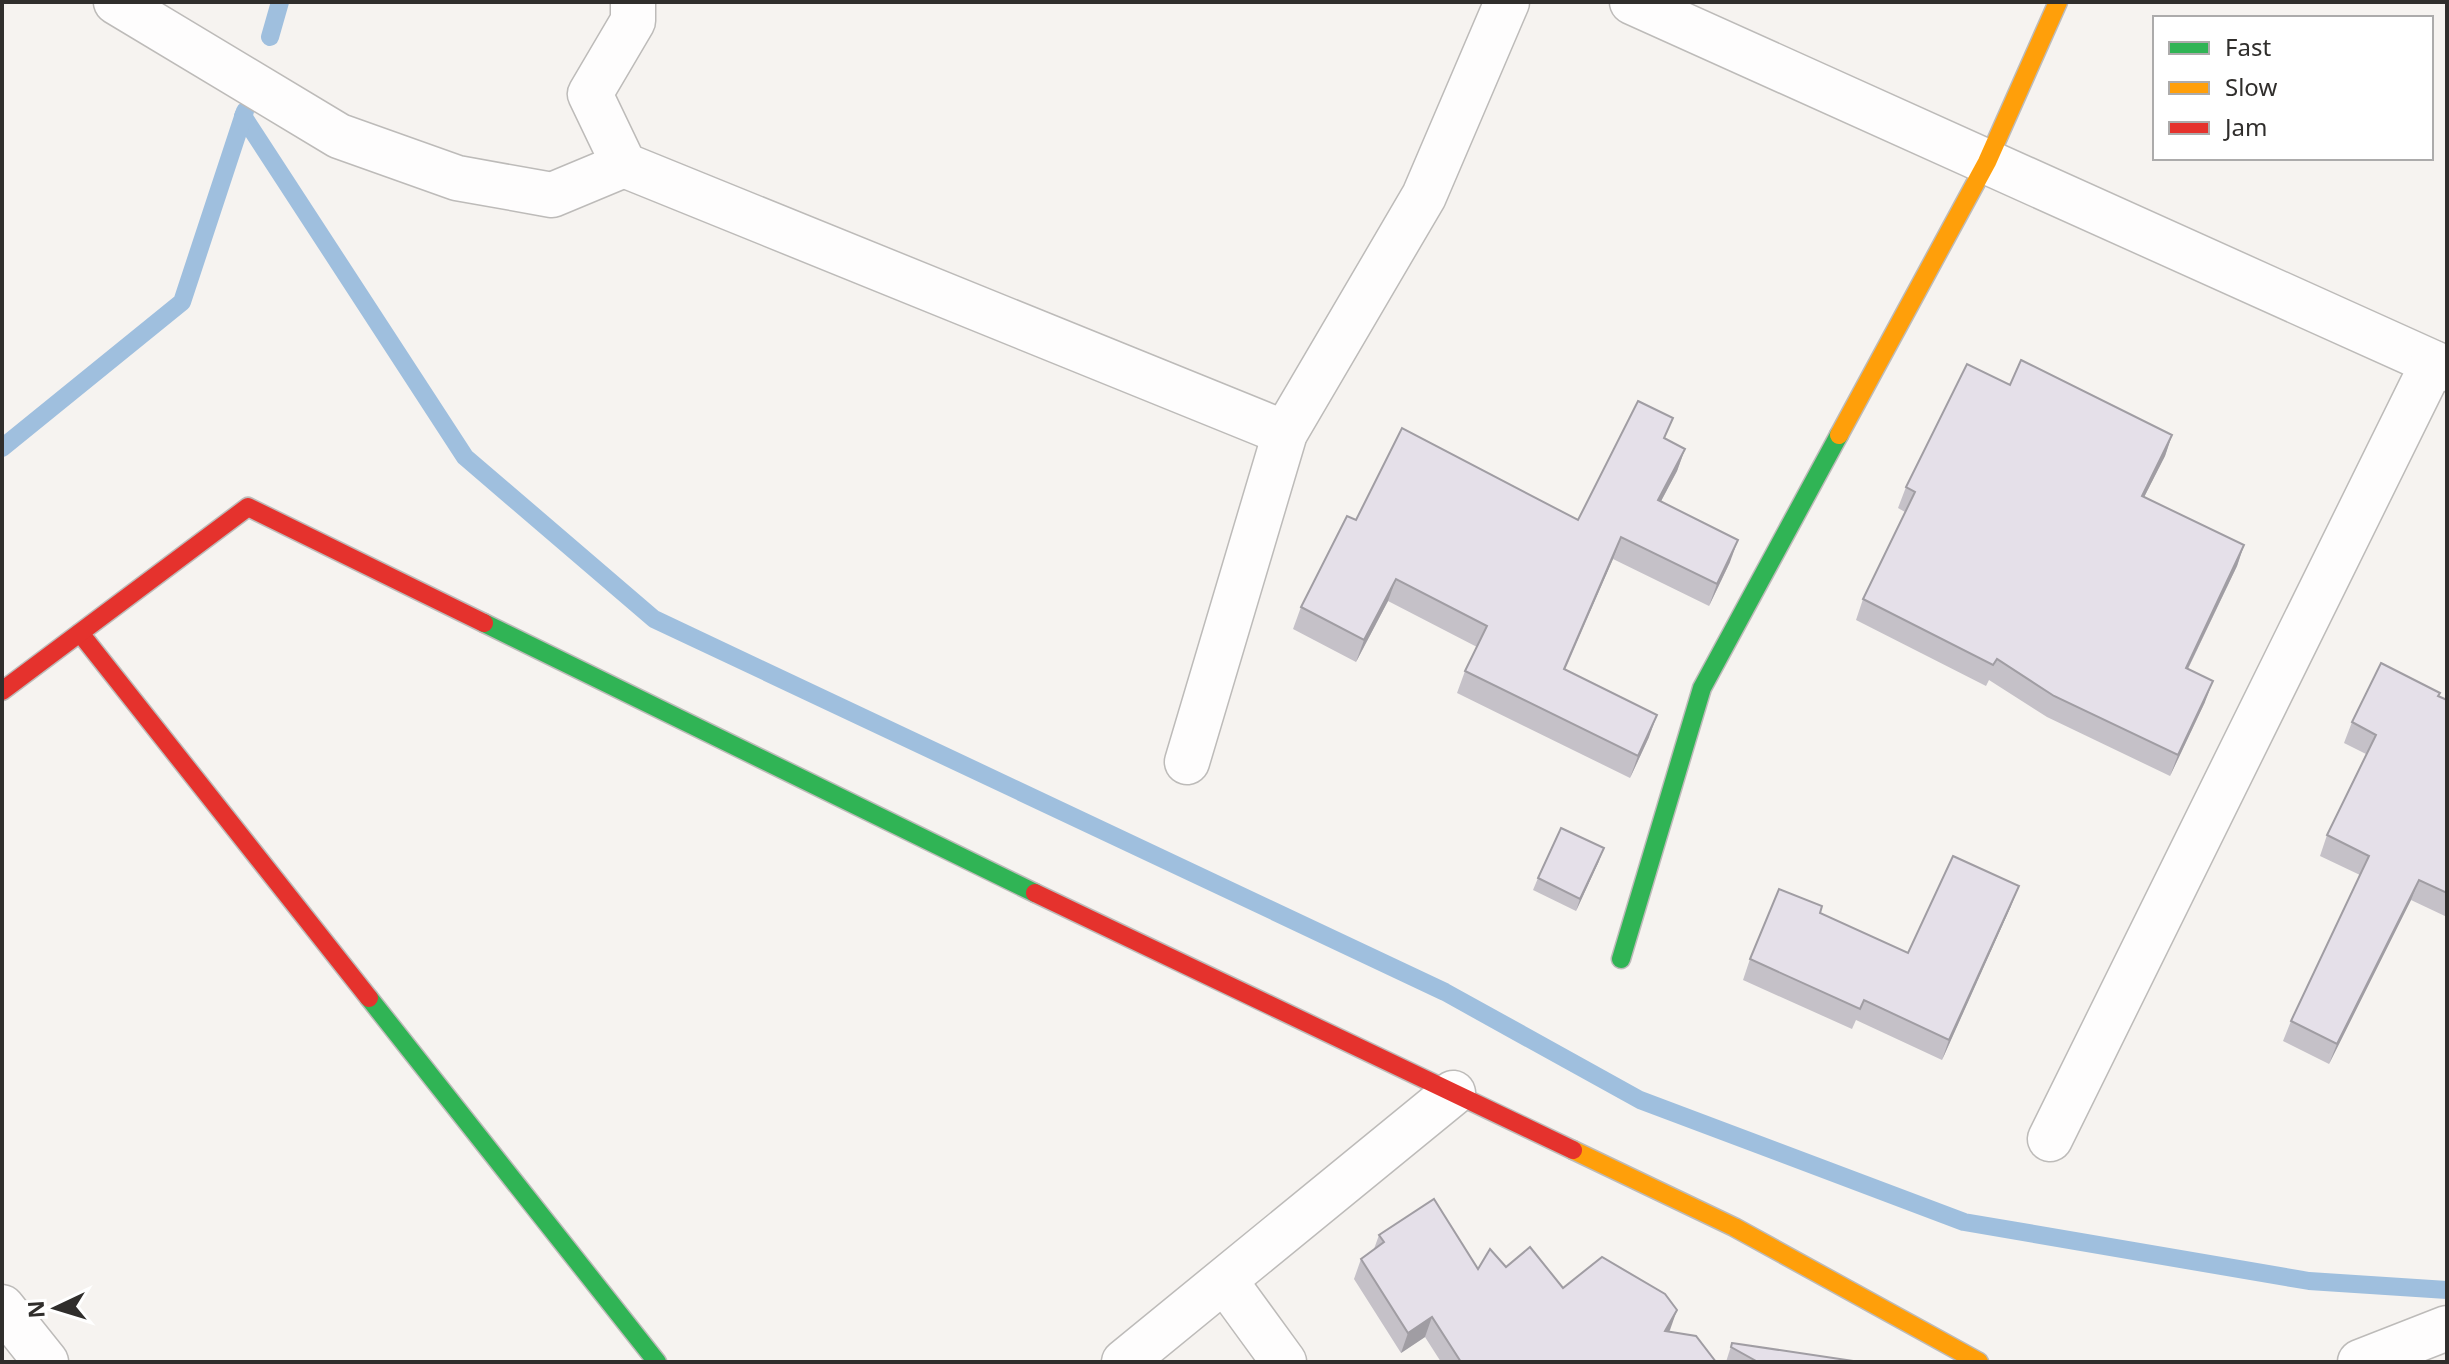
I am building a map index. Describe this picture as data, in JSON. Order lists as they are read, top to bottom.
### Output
{
  "legend": ["Fast", "Slow", "Jam"],
  "north": "left"
}
